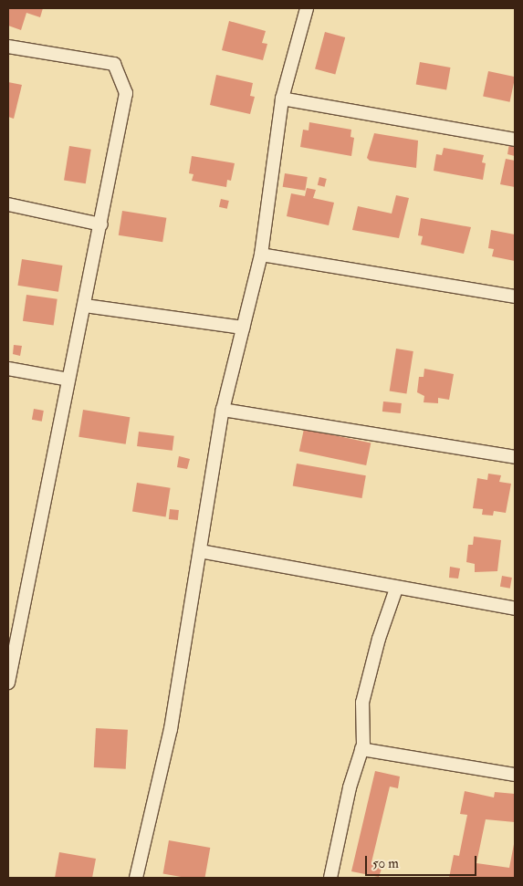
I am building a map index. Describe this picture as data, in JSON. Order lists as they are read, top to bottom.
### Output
{
  "scale_bar": "50 m"
}
